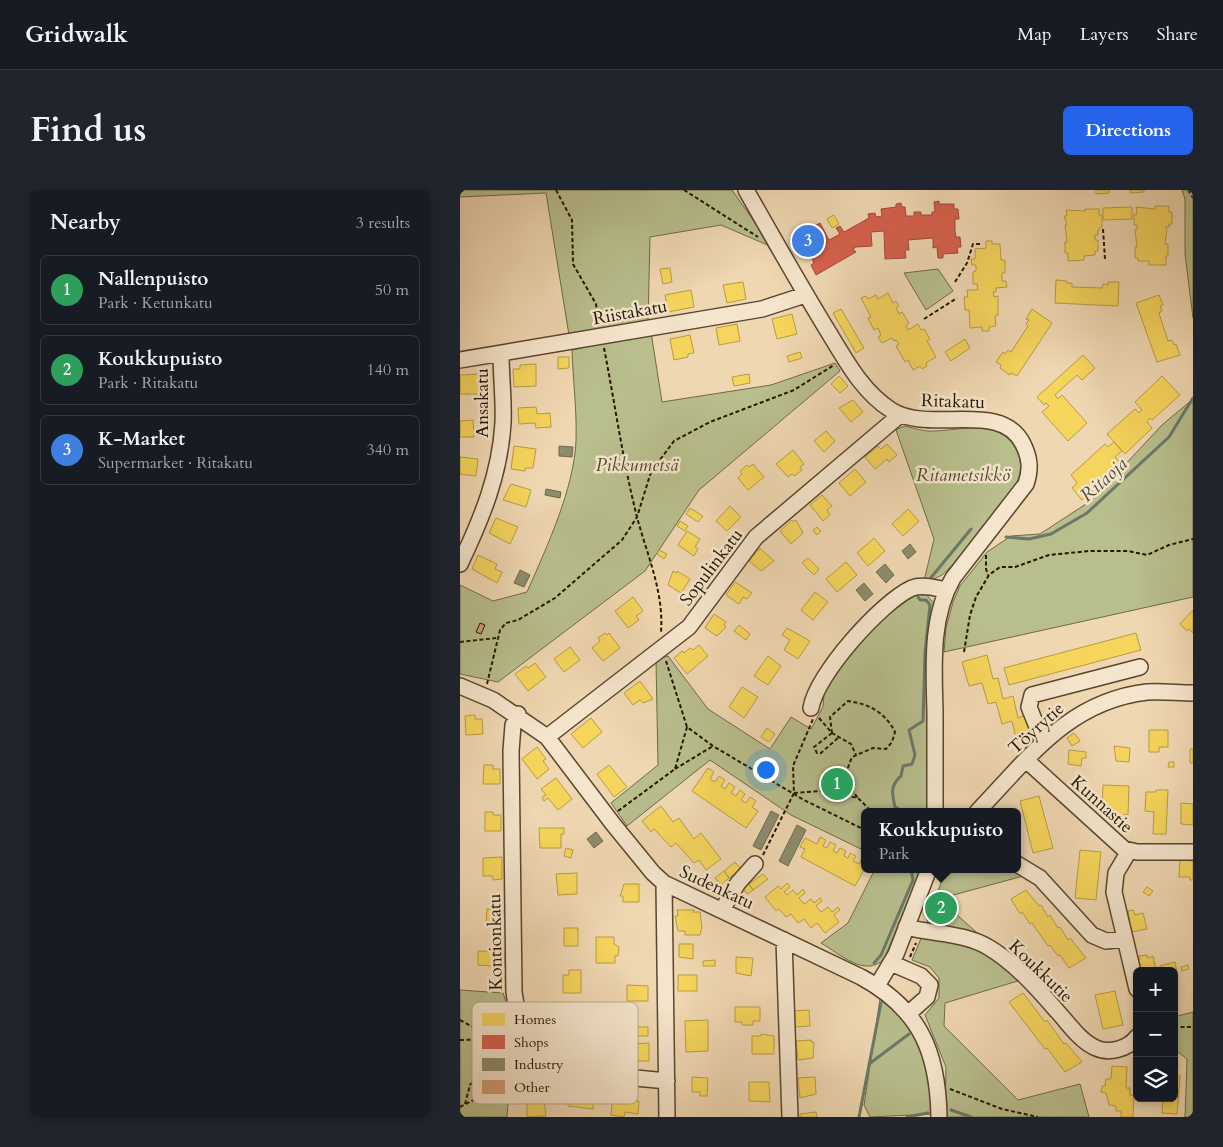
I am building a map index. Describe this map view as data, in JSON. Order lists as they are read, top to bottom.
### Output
{
  "streets": {
    "street": [
      "Riistakatu",
      "Ritakatu",
      "Ansakatu",
      "Sopulinkatu",
      "Töyrytie",
      "Kunnastie",
      "Sudenkatu",
      "Kontionkatu",
      "Koukkutie"
    ]
  },
  "crossings": [
    ["Riistakatu", "Ritakatu"],
    ["Riistakatu", "Ansakatu"],
    ["Ritakatu", "Sopulinkatu"],
    ["Sopulinkatu", "Sudenkatu"],
    ["Töyrytie", "Kunnastie"],
    ["Sudenkatu", "Kontionkatu"]
  ],
  "water": ["Ritaoja"],
  "parks": ["Pikkumetsä", "Ritametsikkö"],
  "legend": [
    "Homes",
    "Shops",
    "Industry",
    "Other"
  ],
  "page": {
    "header": "Gridwalk",
    "nav": ["Map", "Layers", "Share"],
    "title": "Find us",
    "buttons": "Directions",
    "heading": ["Nearby", "3 results"],
    "pins": ["3", "1", "2"],
    "list": [
      {
        "mark": "1",
        "name": "Nallenpuisto",
        "note": "Park · Ketunkatu",
        "value": "50 m"
      },
      {
        "mark": "2",
        "name": "Koukkupuisto",
        "note": "Park · Ritakatu",
        "value": "140 m"
      },
      {
        "mark": "3",
        "name": "K-Market",
        "note": "Supermarket · Ritakatu",
        "value": "340 m"
      }
    ],
    "popup": ["Koukkupuisto", "Park"],
    "map_buttons": ["+", "−"]
  }
}
